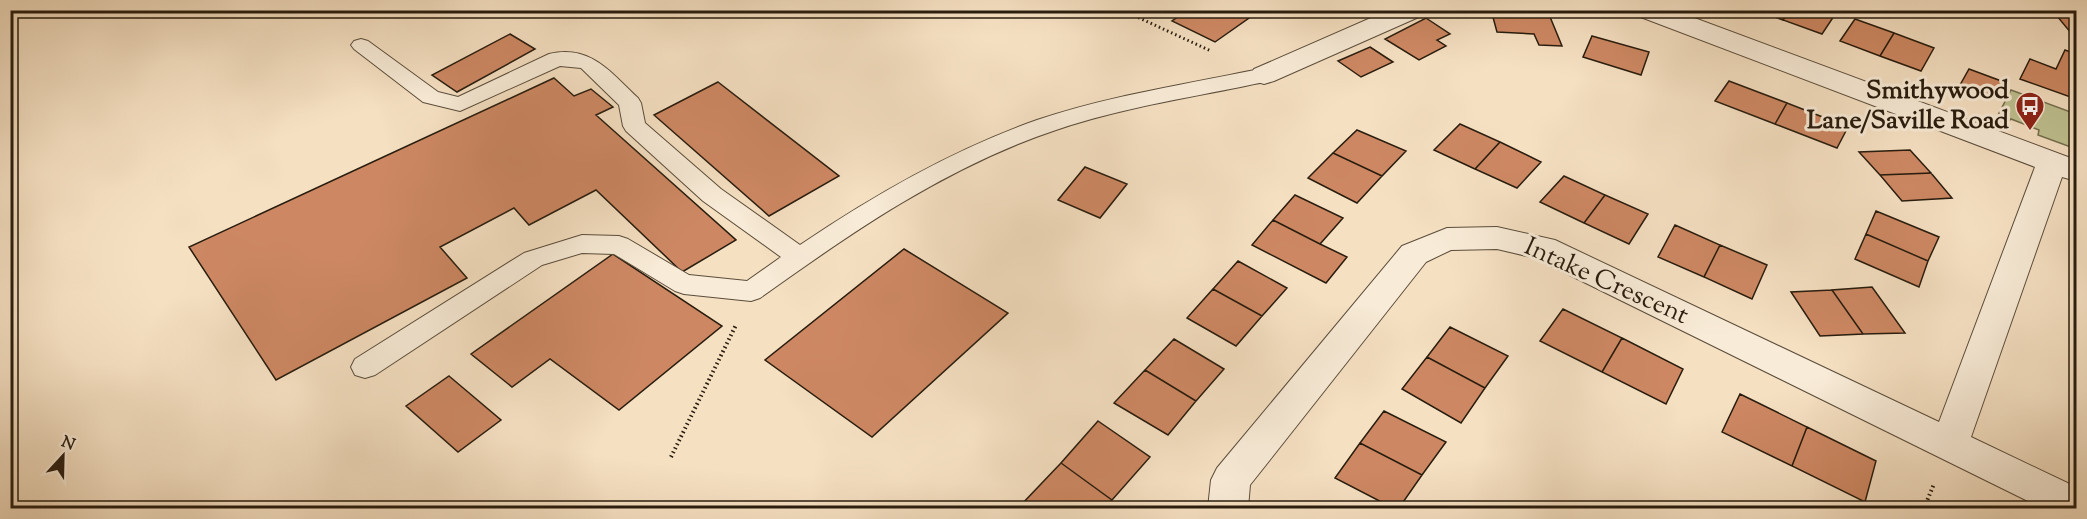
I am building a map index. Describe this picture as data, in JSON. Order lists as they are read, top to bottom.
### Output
{
  "streets": {
    "street": ["Intake Crescent"]
  },
  "places": {
    "bus stop": ["Smithywood Lane/Saville Road"]
  },
  "north": "top"
}
